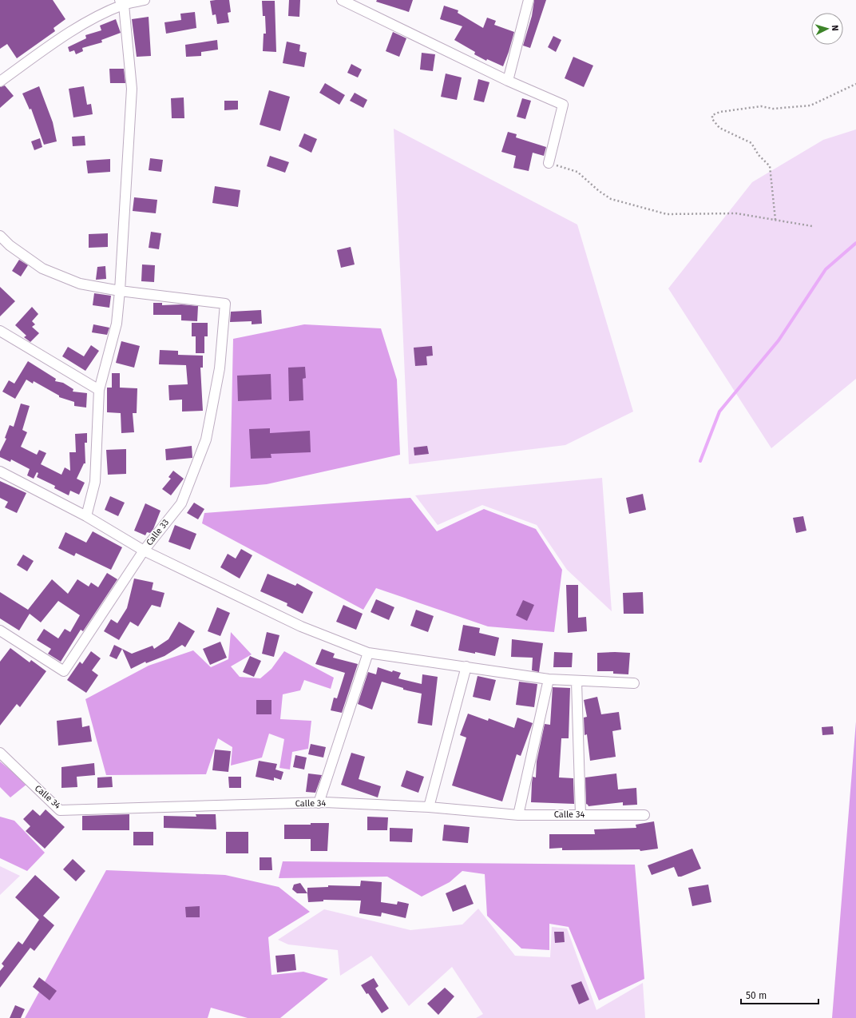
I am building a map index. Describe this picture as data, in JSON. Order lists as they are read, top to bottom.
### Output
{
  "streets": {
    "street": ["Calle 33", "Calle 34"]
  },
  "scale_bar": "50 m",
  "north": "right"
}
